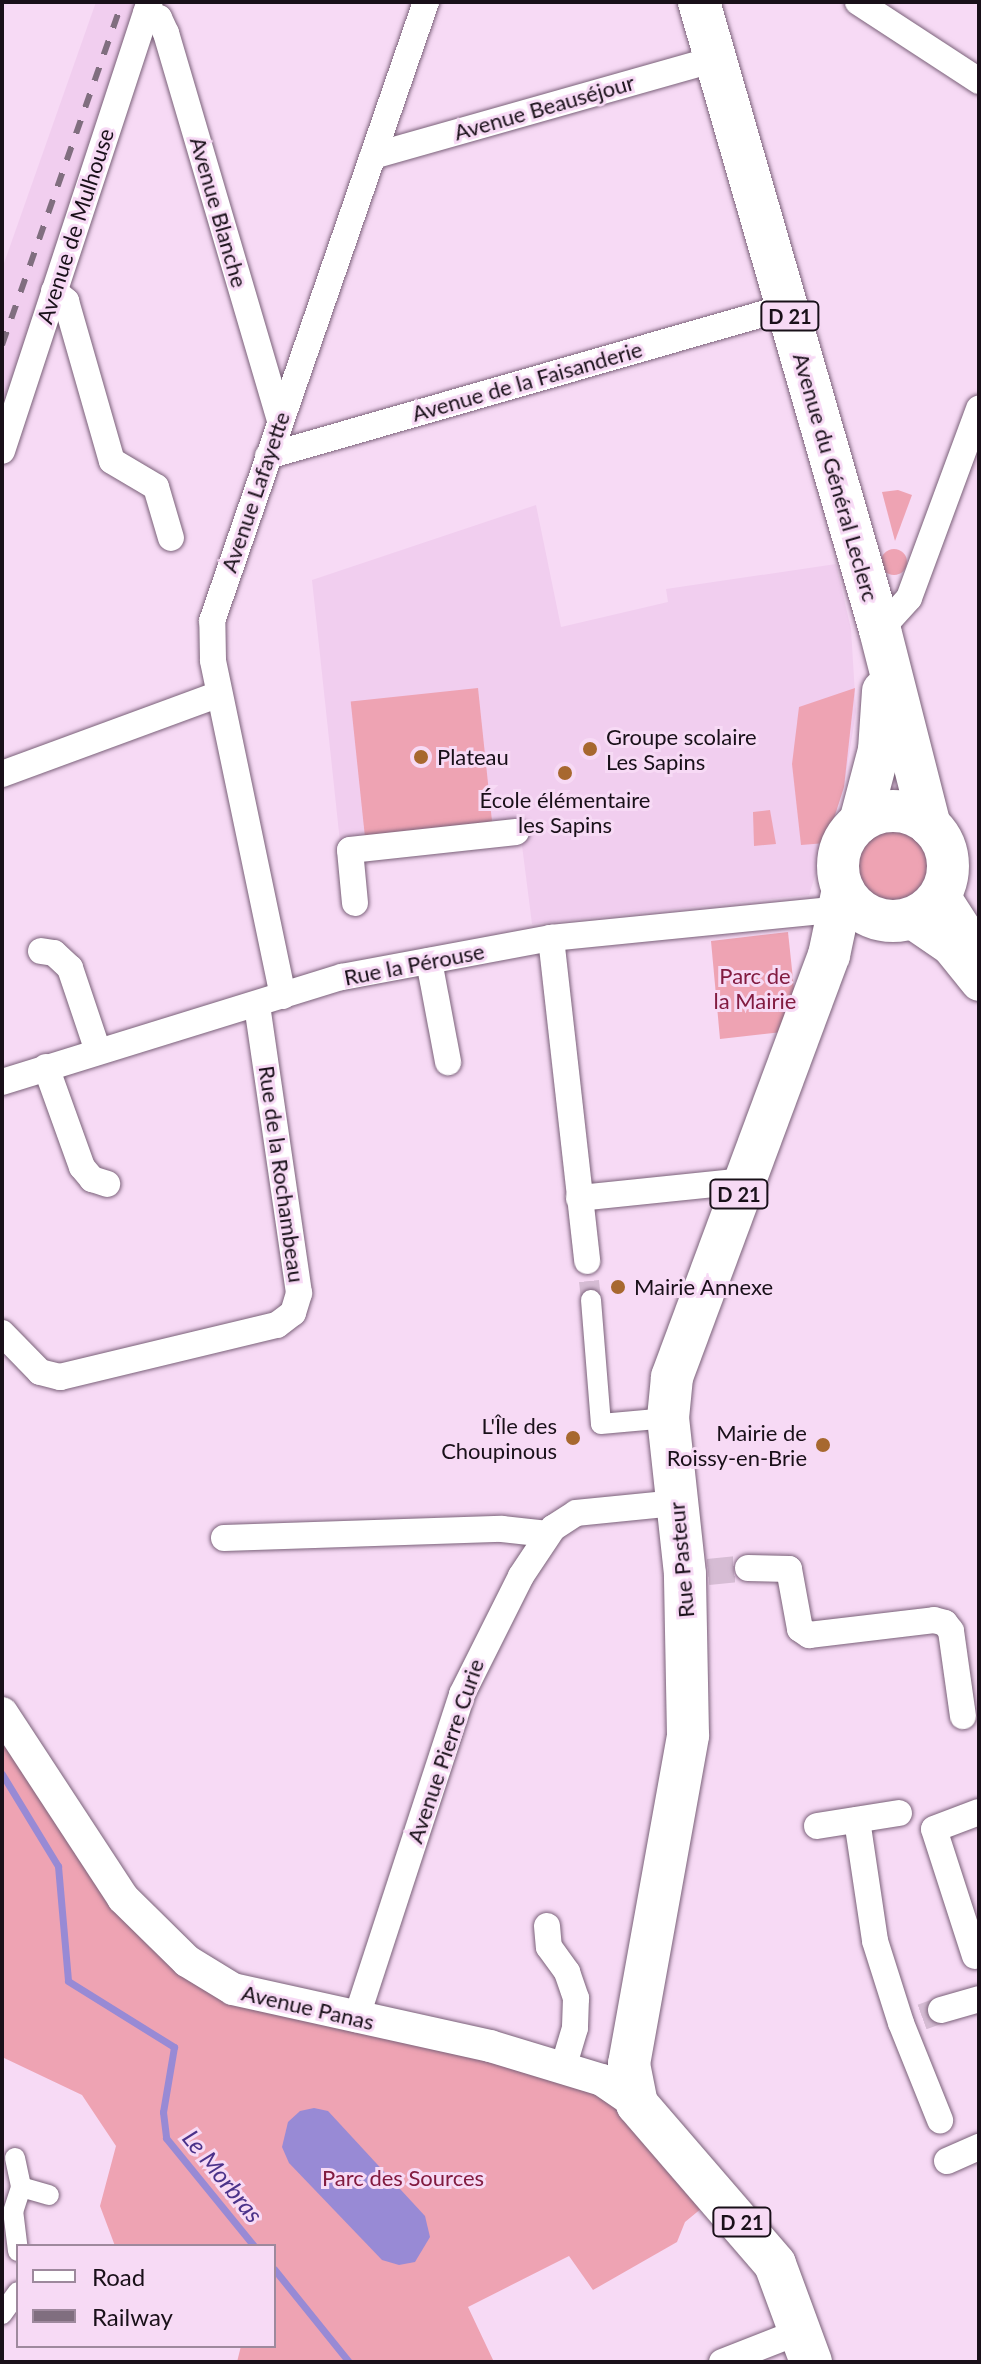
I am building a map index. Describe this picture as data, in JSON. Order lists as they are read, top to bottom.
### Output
{
  "streets": {
    "main road": ["D 21", "Avenue du Général Leclerc", "Rue Pasteur"],
    "street": [
      "Avenue Beauséjour",
      "Avenue Blanche",
      "Avenue de Mulhouse",
      "Avenue de la Faisanderie",
      "Avenue Lafayette",
      "Rue la Pérouse",
      "Rue de la Rochambeau",
      "Avenue Pierre Curie",
      "Avenue Panas"
    ]
  },
  "crossings": [
    ["Avenue Beauséjour", "Avenue du Général Leclerc"],
    ["Avenue Beauséjour", "Avenue Lafayette"],
    ["Avenue Blanche", "Avenue de Mulhouse"],
    ["Avenue Blanche", "Avenue Lafayette"],
    ["Avenue de la Faisanderie", "Avenue du Général Leclerc"],
    ["Avenue de la Faisanderie", "Avenue Lafayette"],
    ["Avenue du Général Leclerc", "Rue la Pérouse"],
    ["Avenue du Général Leclerc", "Rue Pasteur"],
    ["Avenue Lafayette", "Rue la Pérouse"],
    ["Rue la Pérouse", "Rue de la Rochambeau"],
    ["Rue la Pérouse", "Rue Pasteur"],
    ["Rue Pasteur", "Avenue Pierre Curie"],
    ["Rue Pasteur", "Avenue Panas"],
    ["Avenue Pierre Curie", "Avenue Panas"]
  ],
  "water": ["Le Morbras"],
  "parks": ["Parc de la Mairie", "Parc des Sources"],
  "places": [
    "Groupe scolaire Les Sapins",
    "Plateau",
    "École élémentaire les Sapins",
    "Mairie Annexe",
    "L'Île des Choupinous",
    "Mairie de Roissy-en-Brie"
  ],
  "legend": ["Road", "Railway"]
}
